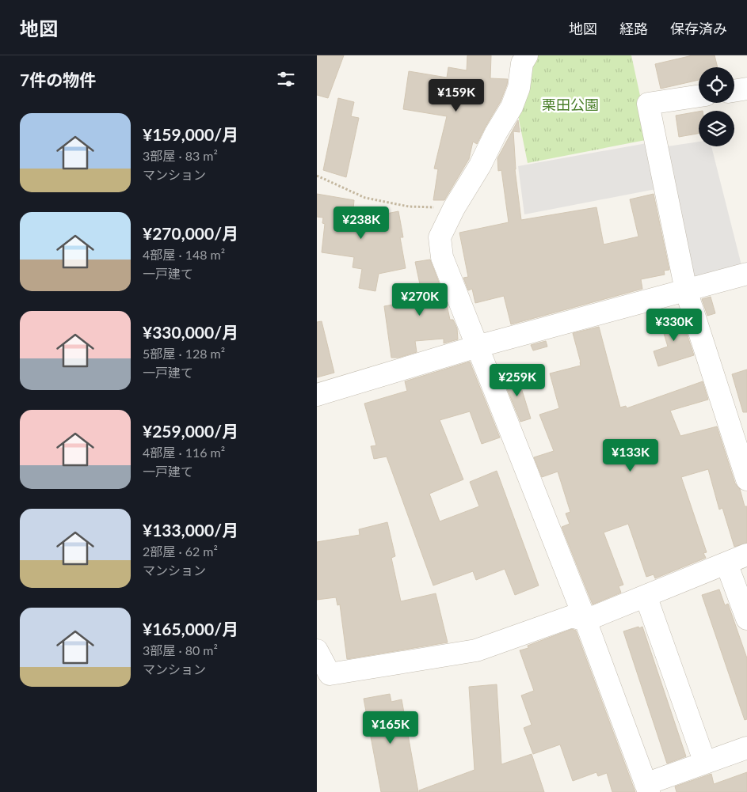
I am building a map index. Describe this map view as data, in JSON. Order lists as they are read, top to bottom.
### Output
{
  "parks": ["栗田公園"],
  "page": {
    "header": "地図",
    "nav": ["地図", "経路", "保存済み"],
    "heading": "7件の物件",
    "price": [
      "¥159K",
      "¥238K",
      "¥270K",
      "¥330K",
      "¥259K",
      "¥133K",
      "¥165K"
    ],
    "list": [
      {
        "name": "¥159,000/月",
        "note": "3部屋 · 83 m² · マンション"
      },
      {
        "name": "¥270,000/月",
        "note": "4部屋 · 148 m² · 一戸建て"
      },
      {
        "name": "¥330,000/月",
        "note": "5部屋 · 128 m² · 一戸建て"
      },
      {
        "name": "¥259,000/月",
        "note": "4部屋 · 116 m² · 一戸建て"
      },
      {
        "name": "¥133,000/月",
        "note": "2部屋 · 62 m² · マンション"
      },
      {
        "name": "¥165,000/月",
        "note": "3部屋 · 80 m² · マンション"
      }
    ]
  }
}
